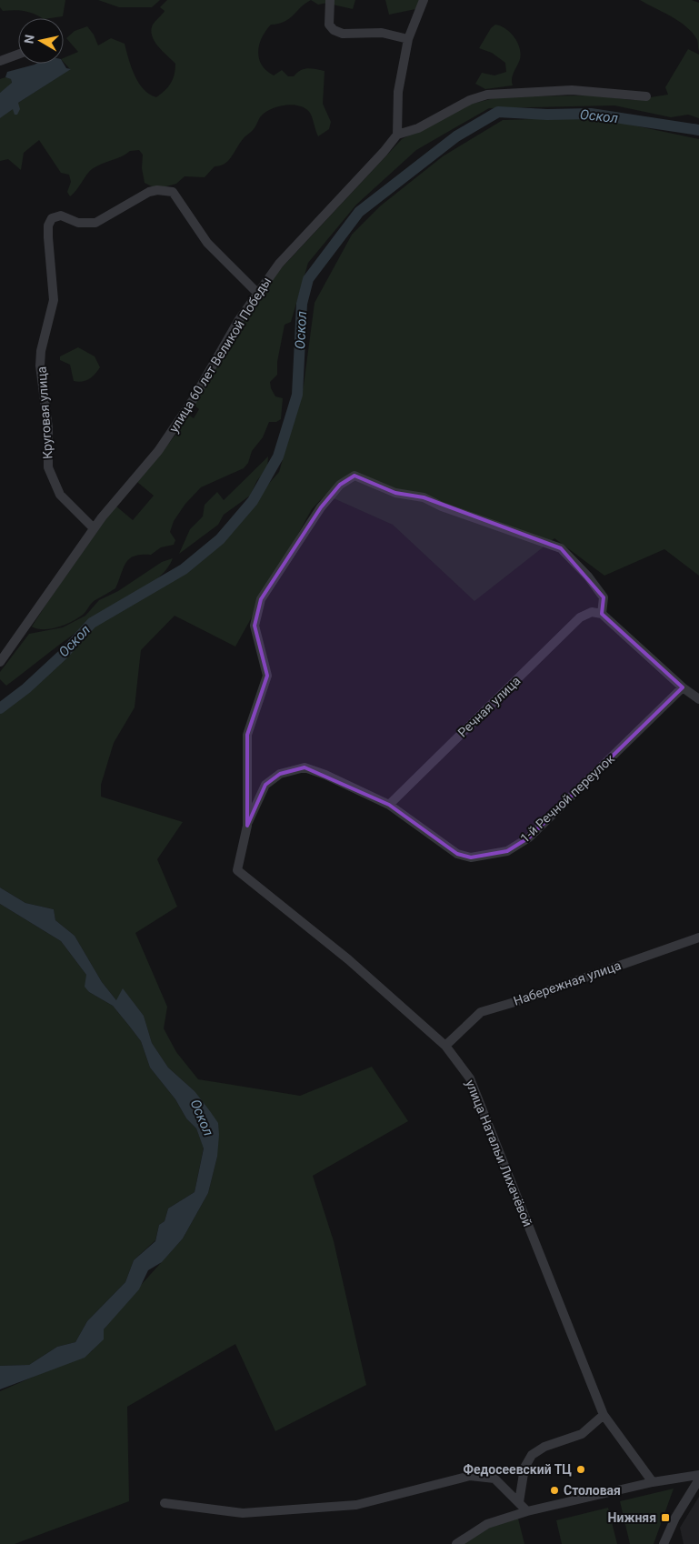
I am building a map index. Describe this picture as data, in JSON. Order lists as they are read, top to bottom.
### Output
{
  "streets": {
    "street": [
      "улица 60 лет Великой Победы",
      "Круговая улица",
      "Речная улица",
      "1-й Речной переулок",
      "Набережная улица",
      "улица Натальи Лихачёвой"
    ]
  },
  "crossings": [
    ["улица 60 лет Великой Победы", "Круговая улица"],
    ["Речная улица", "1-й Речной переулок"],
    ["1-й Речной переулок", "улица Натальи Лихачёвой"],
    ["Набережная улица", "улица Натальи Лихачёвой"]
  ],
  "water": ["Оскол"],
  "places": {
    "other": ["Федосеевский ТЦ", "Столовая"],
    "transit": ["Нижняя"]
  },
  "north": "left"
}
